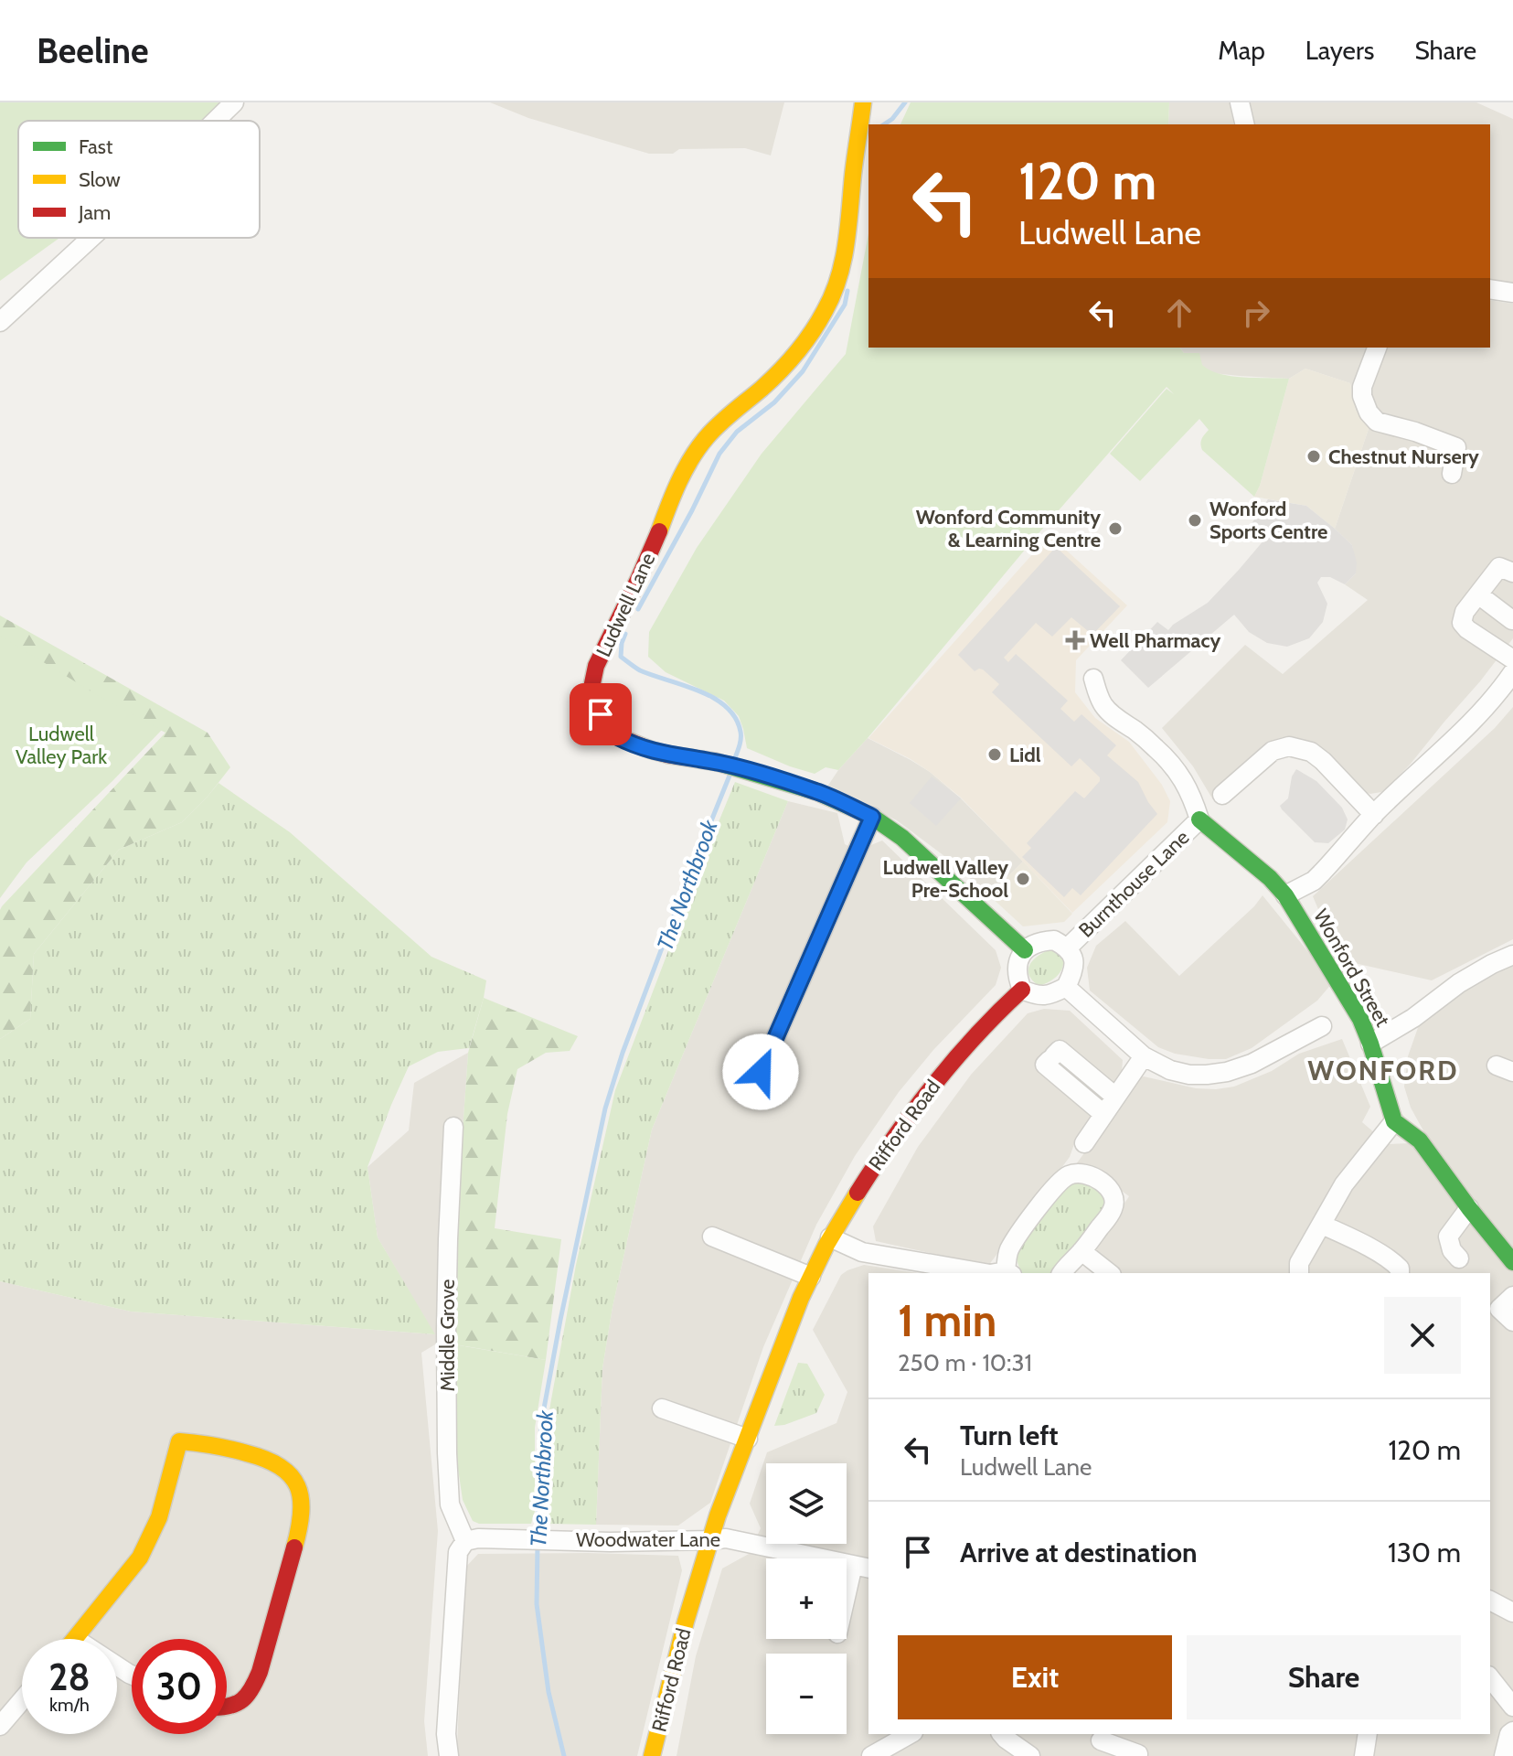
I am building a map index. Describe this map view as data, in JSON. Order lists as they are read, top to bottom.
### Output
{
  "streets": {
    "street": [
      "Ludwell Lane",
      "Burnthouse Lane",
      "Wonford Street",
      "Rifford Road",
      "Middle Grove",
      "Woodwater Lane"
    ]
  },
  "crossings": [
    ["Ludwell Lane", "Burnthouse Lane"],
    ["Ludwell Lane", "Rifford Road"],
    ["Burnthouse Lane", "Wonford Street"],
    ["Burnthouse Lane", "Rifford Road"],
    ["Rifford Road", "Woodwater Lane"],
    ["Middle Grove", "Woodwater Lane"]
  ],
  "districts": ["WONFORD"],
  "water": ["The Northbrook"],
  "parks": ["Ludwell Valley Park"],
  "places": {
    "other": [
      "Chestnut Nursery",
      "Wonford Sports Centre",
      "Wonford Community & Learning Centre",
      "Lidl",
      "Ludwell Valley Pre-School"
    ],
    "health": ["Well Pharmacy"]
  },
  "legend": ["Fast", "Slow", "Jam"],
  "page": {
    "header": "Beeline",
    "nav": ["Map", "Layers", "Share"],
    "turn": ["120 m", "Ludwell Lane"],
    "heading": ["1 min", "250 m · 10:31"],
    "list": [
      {
        "name": "Turn left",
        "note": "Ludwell Lane",
        "value": "120 m"
      },
      {
        "name": "Arrive at destination",
        "value": "130 m"
      }
    ],
    "map_buttons": ["+", "−"],
    "buttons": ["Exit", "Share"],
    "speed": "28 km/h",
    "limit": "30"
  }
}
